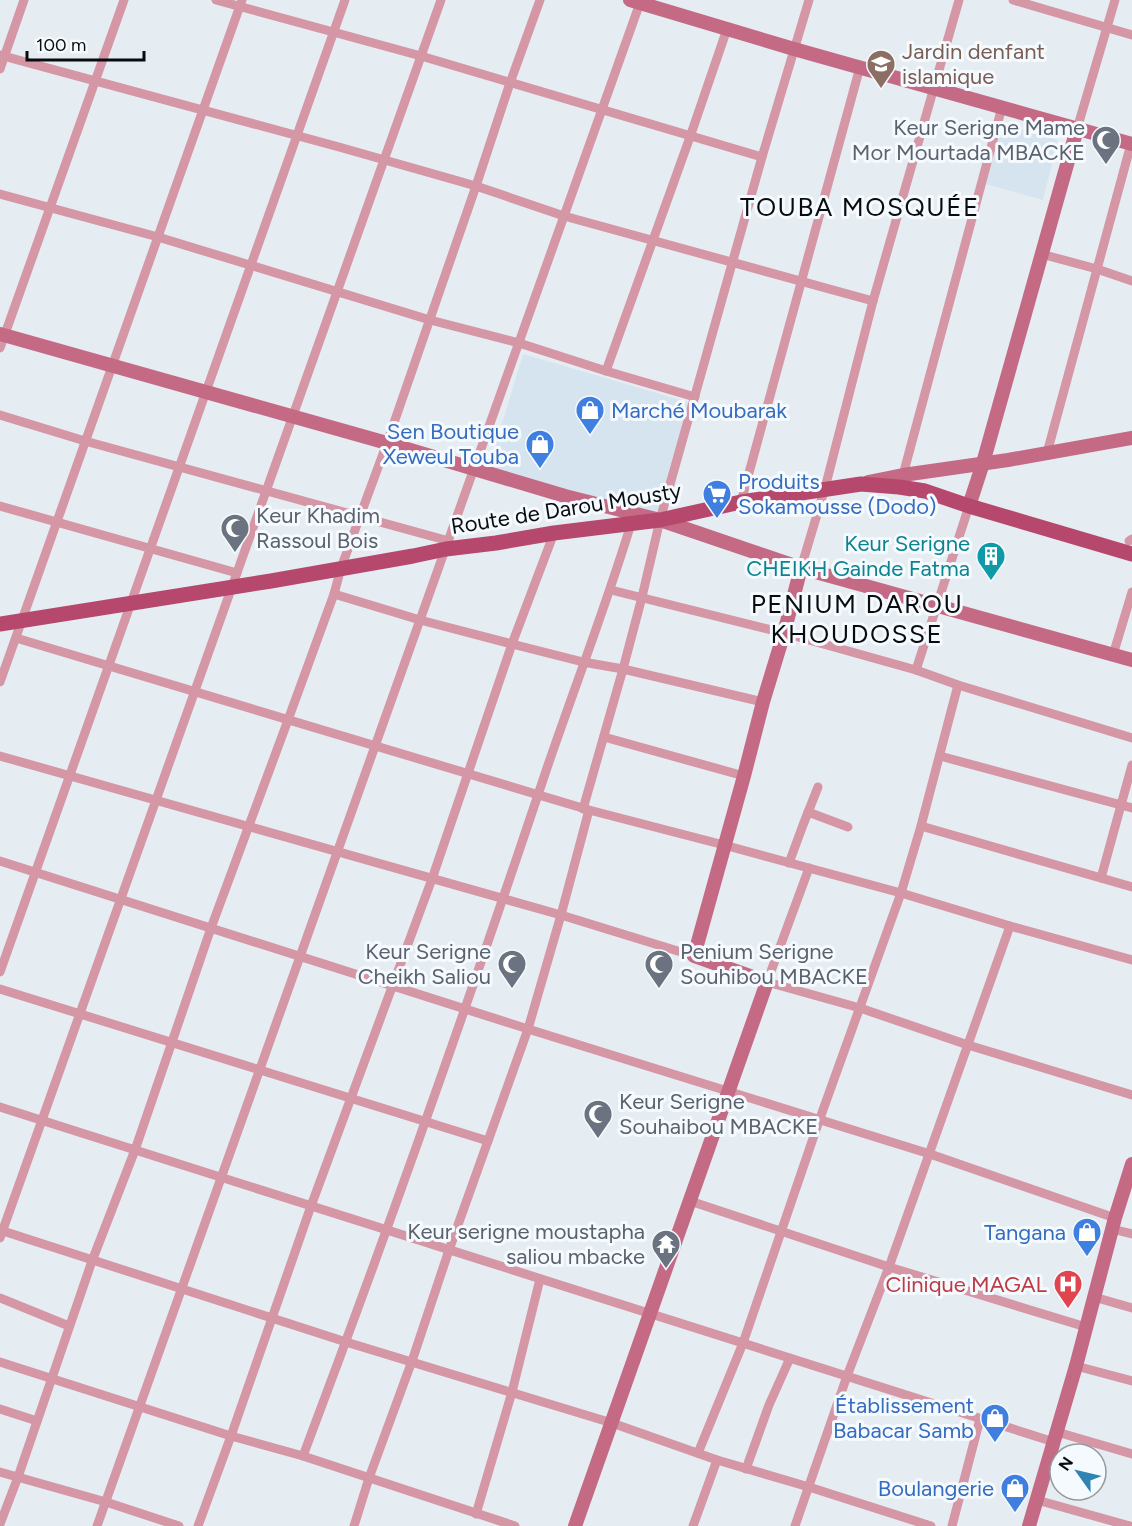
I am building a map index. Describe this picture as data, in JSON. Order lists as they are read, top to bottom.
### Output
{
  "streets": {
    "main road": ["Route de Darou Mousty"]
  },
  "districts": ["TOUBA MOSQUÉE", "PENIUM DAROU KHOUDOSSE"],
  "places": {
    "school or university": ["Jardin denfant islamique"],
    "mosque": [
      "Keur Serigne Mame Mor Mourtada MBACKE",
      "Keur Khadim Rassoul Bois",
      "Keur Serigne Cheikh Saliou",
      "Penium Serigne Souhibou MBACKE",
      "Keur Serigne Souhaibou MBACKE"
    ],
    "shop": [
      "Marché Moubarak",
      "Sen Boutique Xeweul Touba",
      "Tangana",
      "Établissement Babacar Samb",
      "Boulangerie"
    ],
    "supermarket": ["Produits Sokamousse (Dodo)"],
    "building": ["Keur Serigne CHEIKH Gainde Fatma"],
    "temple": ["Keur serigne moustapha saliou mbacke"],
    "hospital": ["Clinique MAGAL"]
  },
  "scale_bar": "100 m",
  "north": "top left"
}
